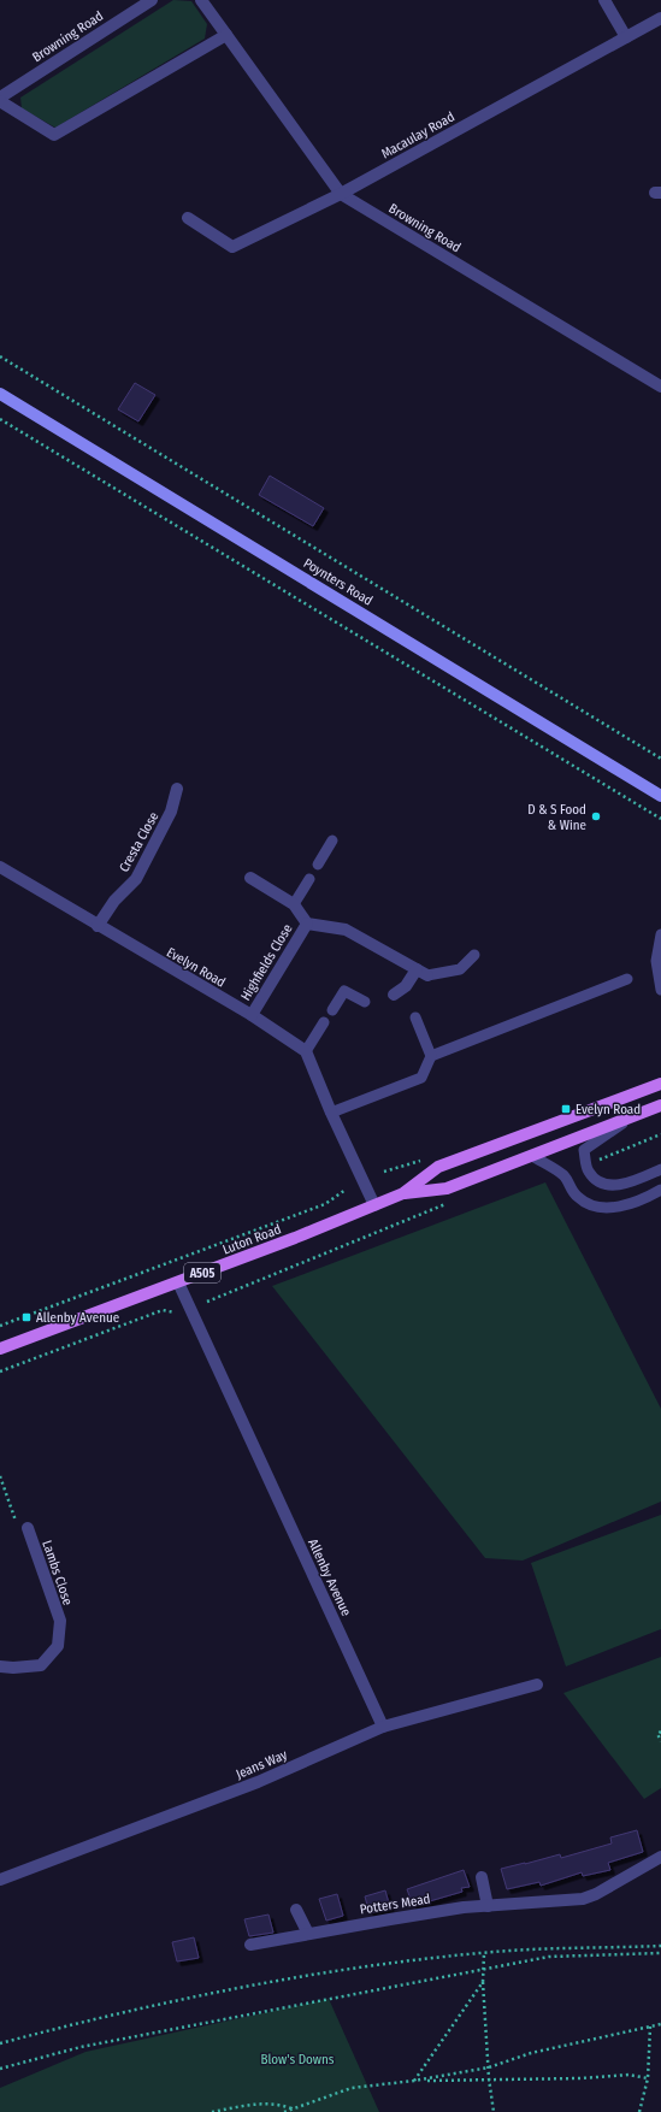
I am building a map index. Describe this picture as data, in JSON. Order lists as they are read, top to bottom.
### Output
{
  "streets": {
    "main road": ["Luton Road", "A505"],
    "street": [
      "Browning Road",
      "Macaulay Road",
      "Poynters Road",
      "Cresta Close",
      "Highfields Close",
      "Evelyn Road",
      "Lambs Close",
      "Allenby Avenue",
      "Jeans Way",
      "Potters Mead"
    ]
  },
  "crossings": [
    ["Browning Road", "Macaulay Road"],
    ["Cresta Close", "Evelyn Road"],
    ["Highfields Close", "Evelyn Road"],
    ["Luton Road", "Allenby Avenue"],
    ["Allenby Avenue", "Jeans Way"]
  ],
  "parks": ["Blow's Downs"],
  "places": {
    "other": ["D & S Food & Wine"],
    "transit": ["Evelyn Road", "Allenby Avenue"]
  }
}
